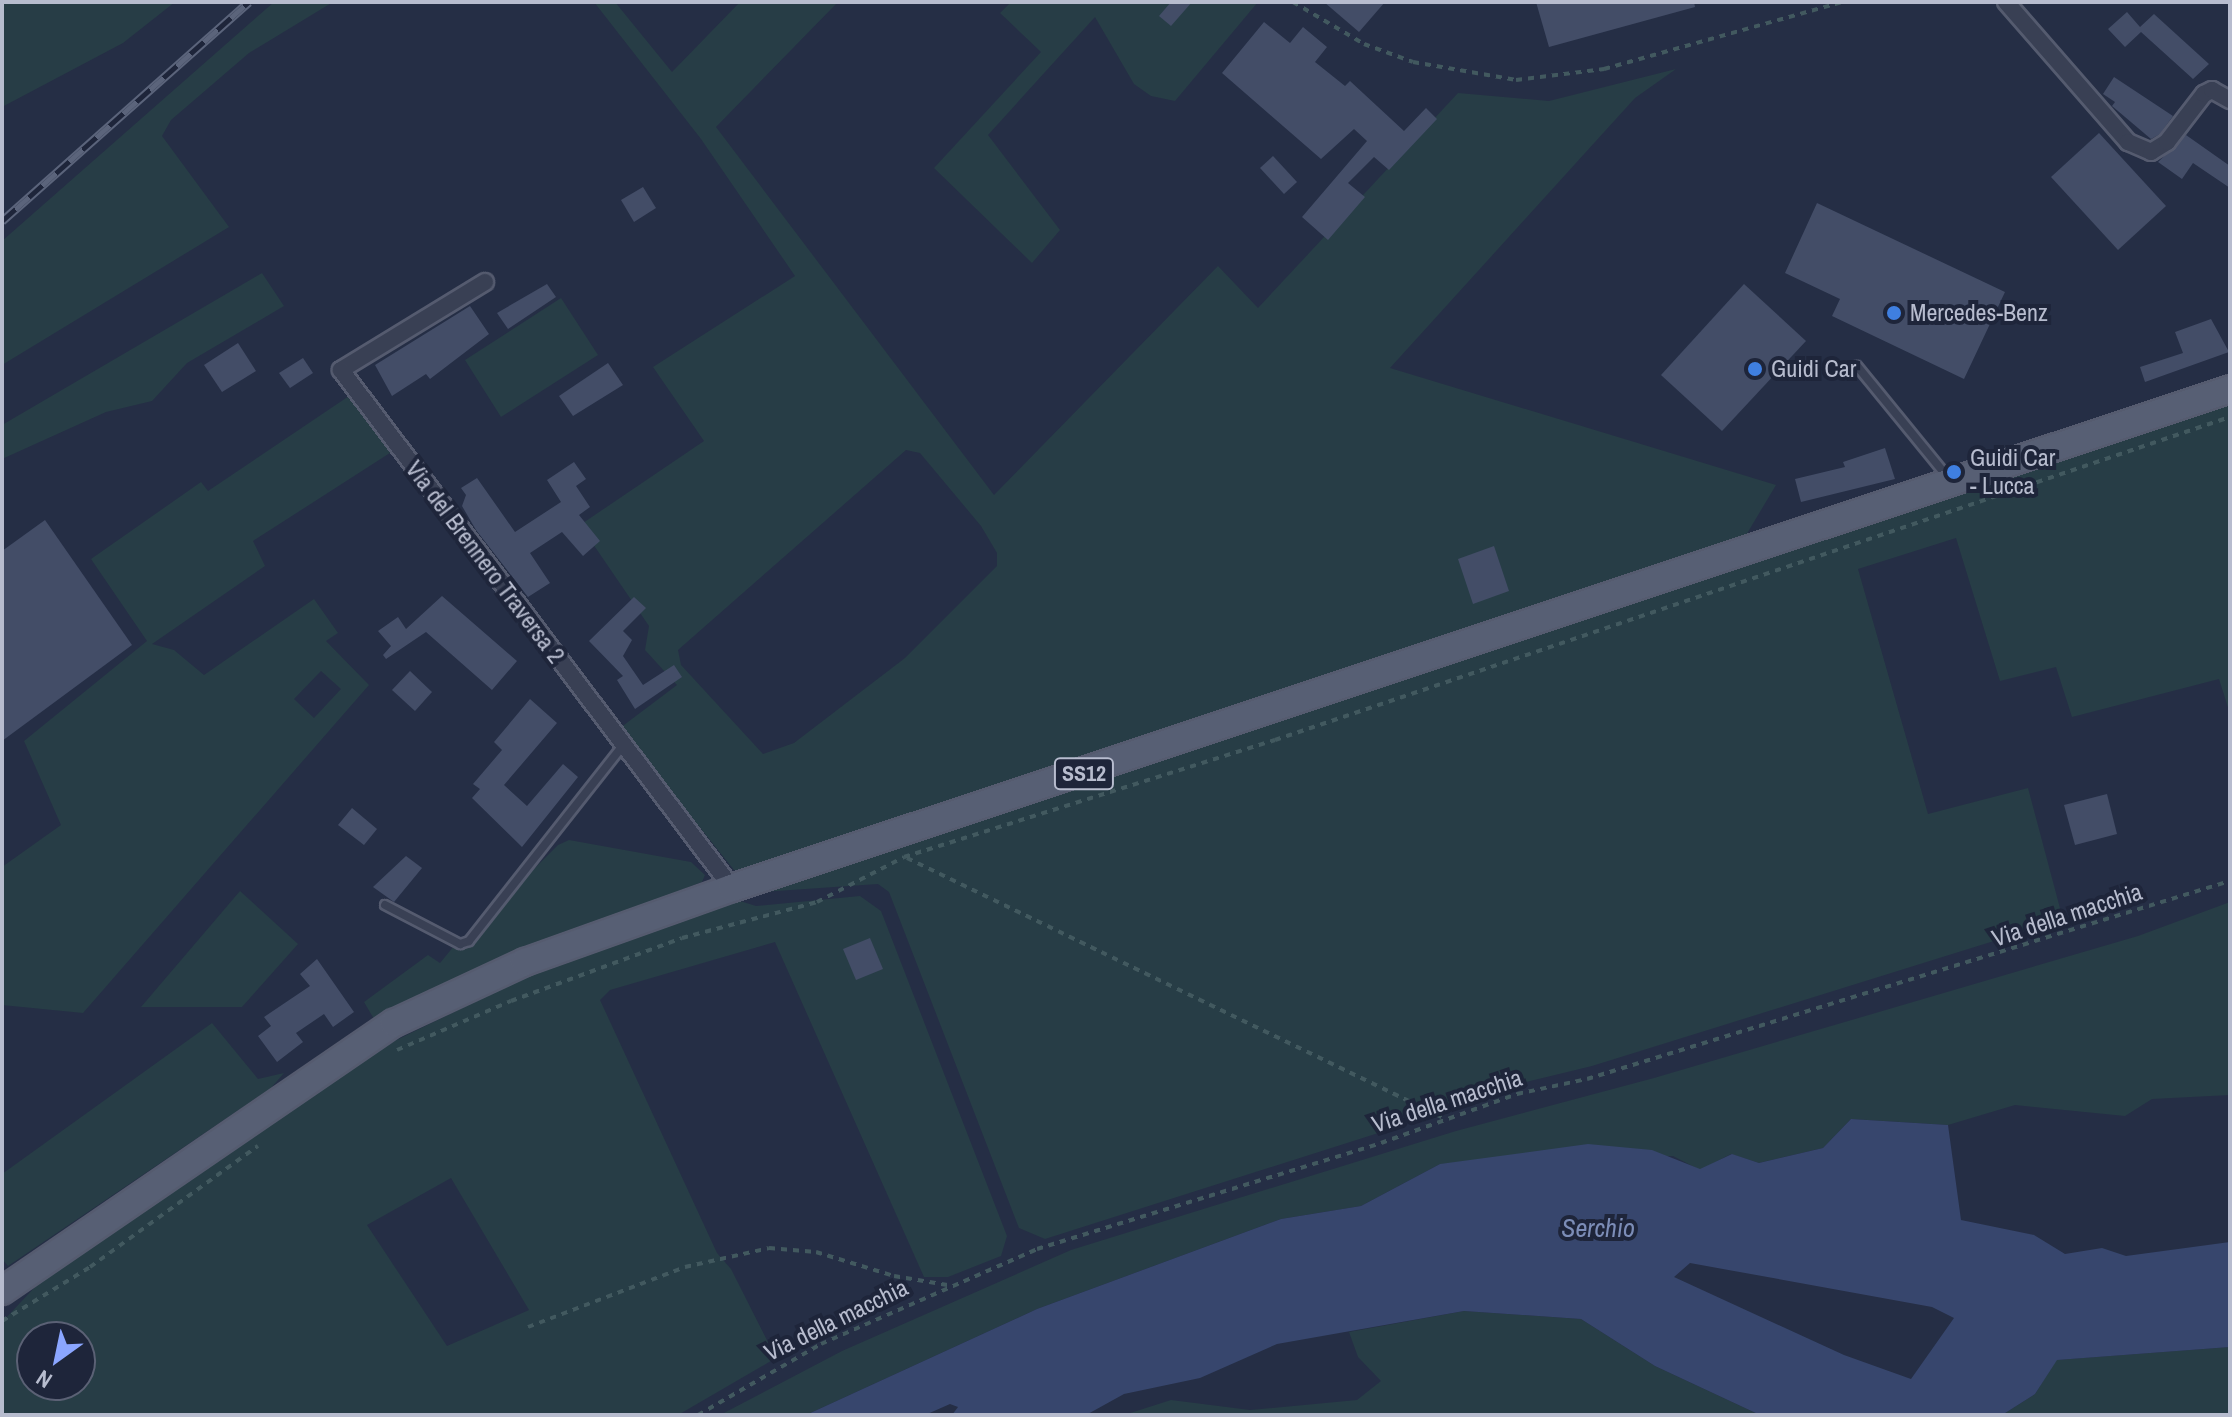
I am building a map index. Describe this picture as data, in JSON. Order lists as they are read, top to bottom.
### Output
{
  "streets": {
    "main road": ["SS12"],
    "street": ["Via del Brennero Traversa 2"],
    "path": ["Via della macchia"]
  },
  "crossings": [
    ["Via del Brennero Traversa 2", "SS12"]
  ],
  "water": ["Serchio"],
  "places": ["Mercedes-Benz", "Guidi Car", "Guidi Car - Lucca"],
  "north": "bottom left"
}
